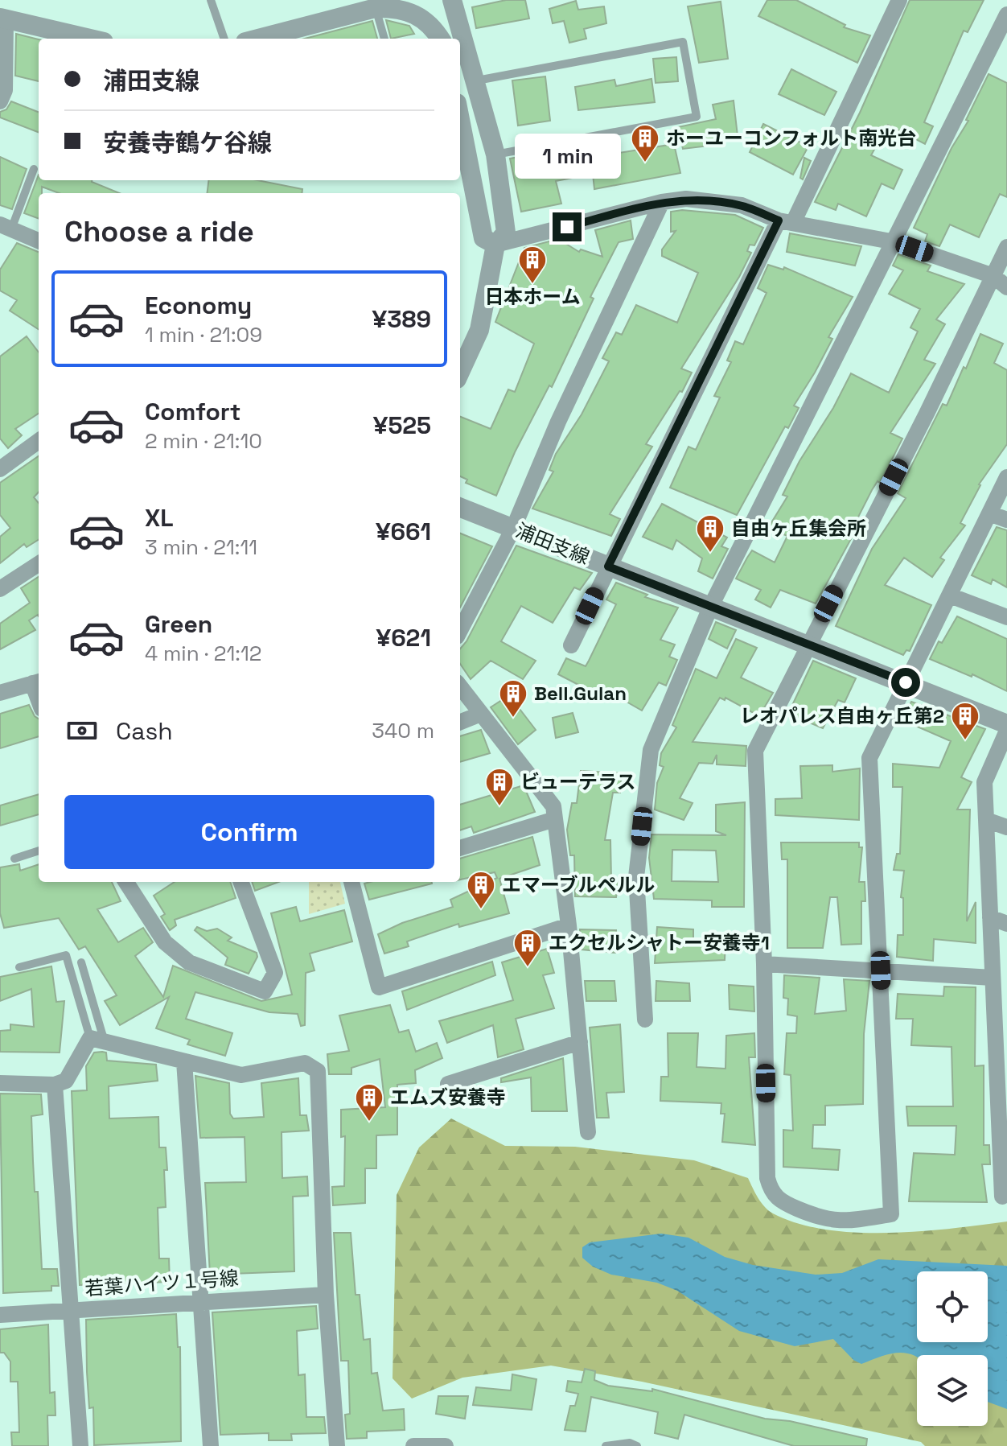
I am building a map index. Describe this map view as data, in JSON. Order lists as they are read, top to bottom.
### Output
{
  "streets": {
    "street": ["浦田支線", "若葉ハイツ１号線"]
  },
  "places": {
    "building": [
      "ホーユーコンフォルト南光台",
      "日本ホーム",
      "自由ヶ丘集会所",
      "Bell.Gulan",
      "レオパレス自由ヶ丘第2",
      "ビューテラス",
      "エマーブルペルル",
      "エクセルシャトー安養寺1",
      "エムズ安養寺"
    ]
  },
  "page": {
    "banner": ["浦田支線", "安養寺鶴ケ谷線"],
    "bubble": "1 min",
    "heading": "Choose a ride",
    "list": [
      {
        "name": "Economy",
        "note": "1 min · 21:09",
        "value": "¥389"
      },
      {
        "name": "Comfort",
        "note": "2 min · 21:10",
        "value": "¥525"
      },
      {
        "name": "XL",
        "note": "3 min · 21:11",
        "value": "¥661"
      },
      {
        "name": "Green",
        "note": "4 min · 21:12",
        "value": "¥621"
      }
    ],
    "pay": ["Cash", "340 m"],
    "buttons": "Confirm"
  }
}
